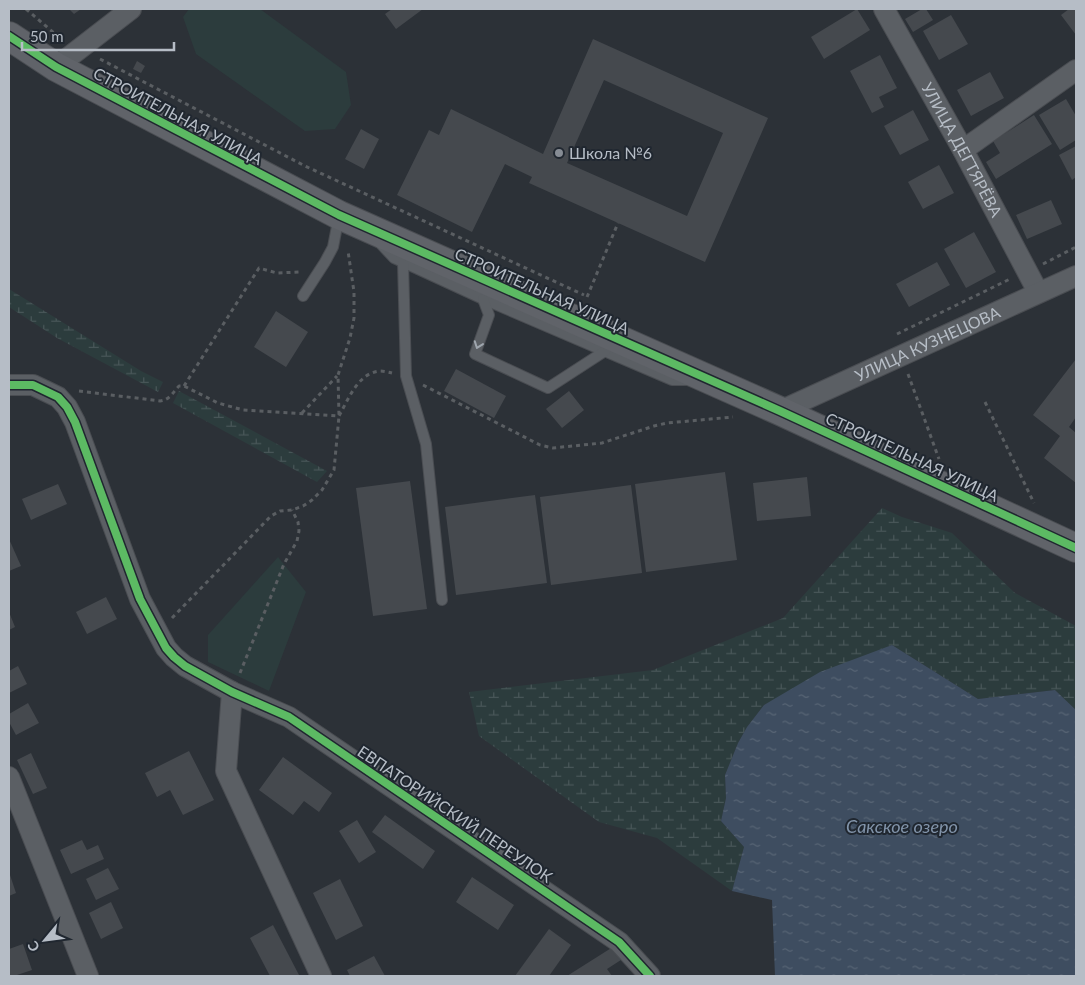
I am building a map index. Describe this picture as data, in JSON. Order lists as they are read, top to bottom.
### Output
{
  "streets": {
    "street": [
      "СТРОИТЕЛЬНАЯ УЛИЦА",
      "УЛИЦА ДЕГТЯРЁВА",
      "УЛИЦА КУЗНЕЦОВА",
      "ЕВПАТОРИЙСКИЙ ПЕРЕУЛОК"
    ]
  },
  "crossings": [
    ["СТРОИТЕЛЬНАЯ УЛИЦА", "УЛИЦА КУЗНЕЦОВА"],
    ["УЛИЦА ДЕГТЯРЁВА", "УЛИЦА КУЗНЕЦОВА"]
  ],
  "water": ["Сакское озеро"],
  "places": ["Школа №6"],
  "scale_bar": "50 m",
  "north": "bottom left"
}
